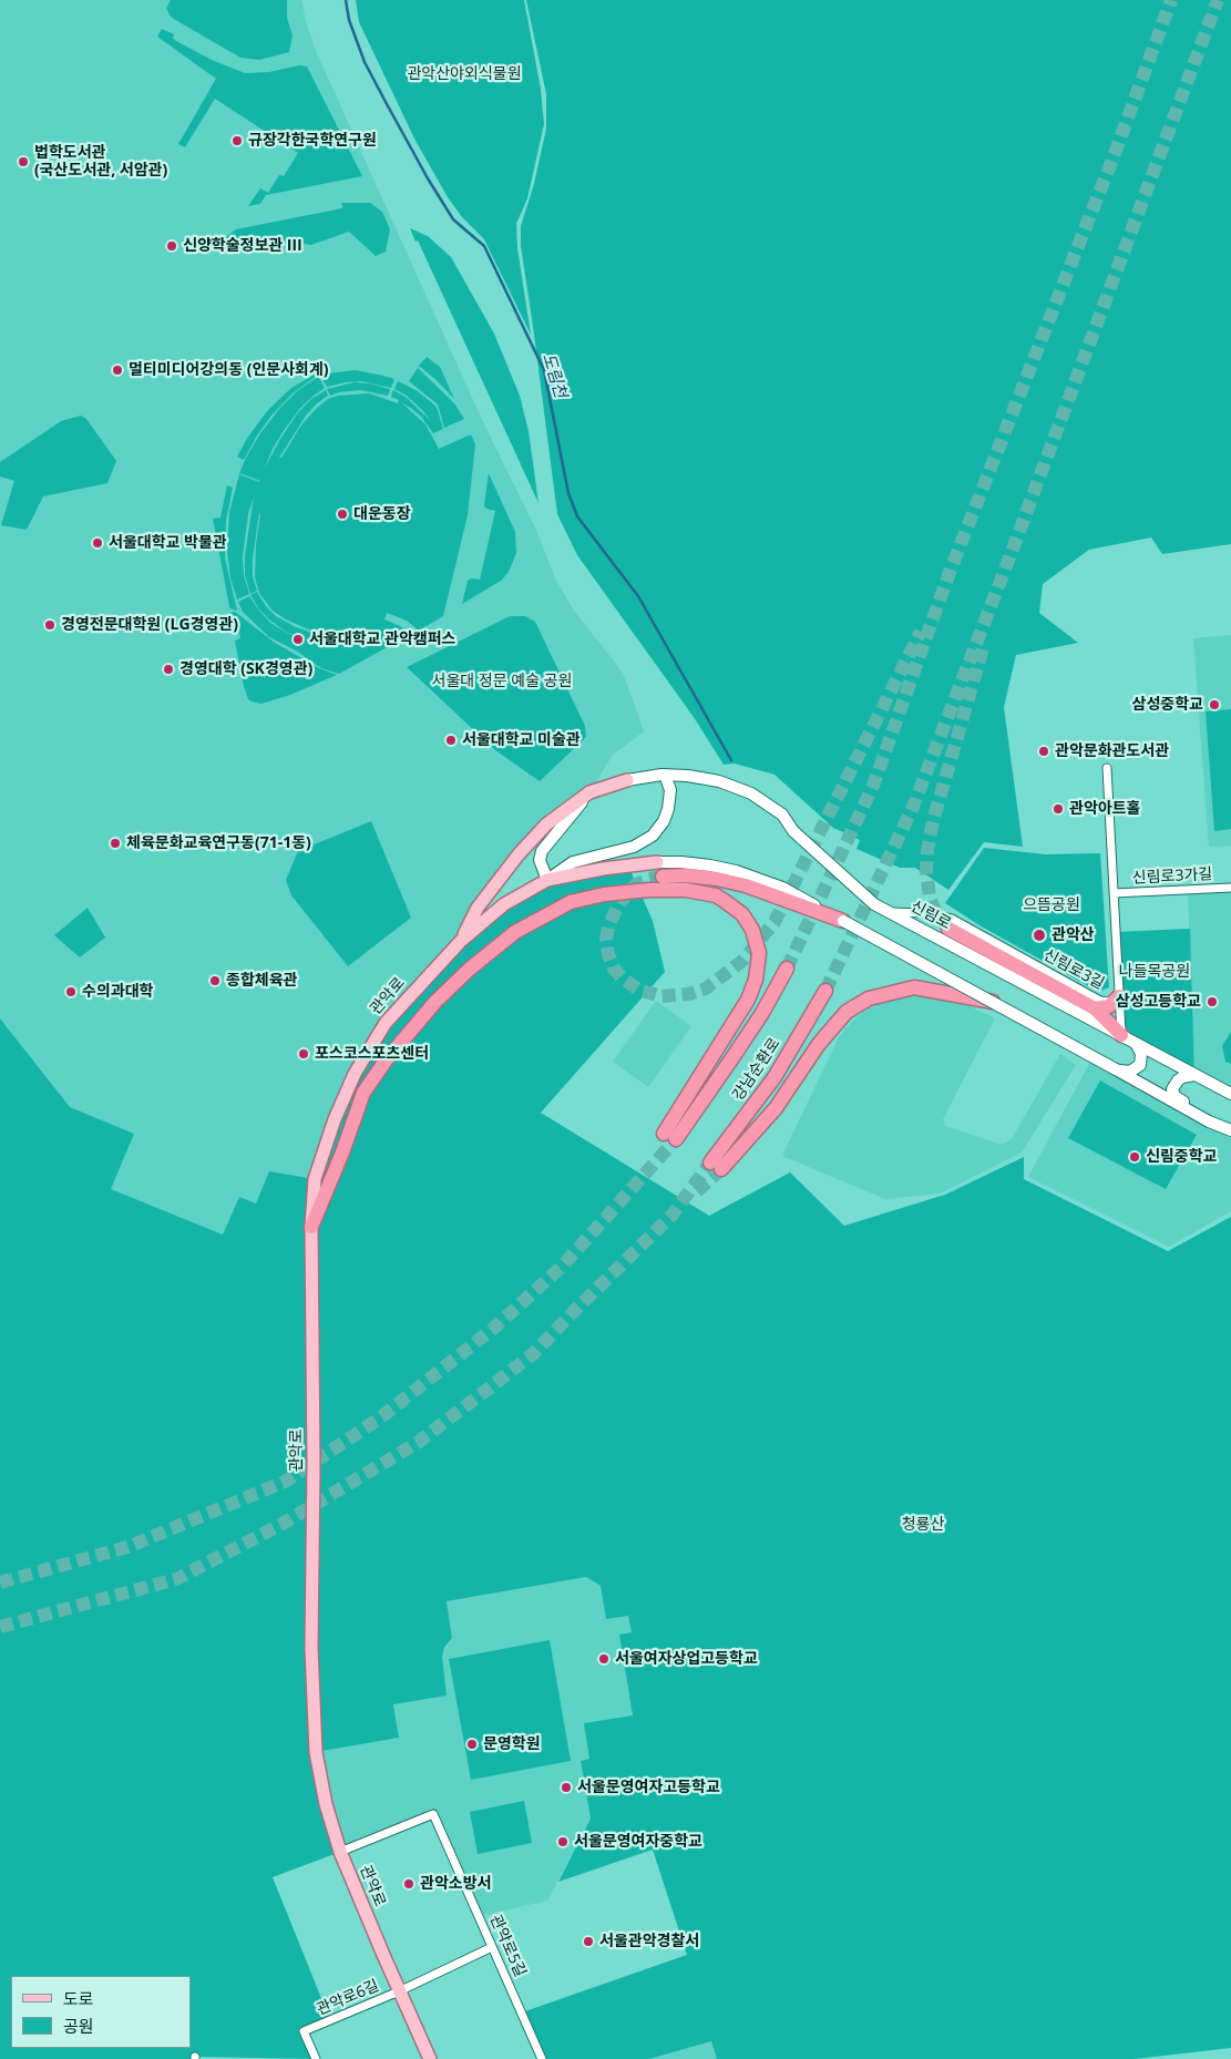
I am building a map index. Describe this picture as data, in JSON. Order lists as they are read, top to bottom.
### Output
{
  "streets": {
    "highway": ["강남순환로"],
    "main road": ["신림로", "관악로"],
    "street": [
      "신림로3가길",
      "신림로3길",
      "관악로5길",
      "관악로6길"
    ]
  },
  "crossings": [
    ["신림로3가길", "신림로3길"],
    ["신림로", "신림로3길"],
    ["신림로", "관악로"],
    ["관악로", "강남순환로"],
    ["관악로", "관악로5길"],
    ["관악로", "관악로6길"]
  ],
  "water": ["도림천"],
  "parks": [
    "관악산야외식물원",
    "서울대 정문 예술 공원",
    "으뜸공원",
    "나들목공원",
    "청룡산"
  ],
  "places": [
    "규장각한국학연구원",
    "법학도서관 (국산도서관, 서암관)",
    "신양학술정보관 Ⅲ",
    "멀티미디어강의동 (인문사회계)",
    "대운동장",
    "서울대학교 박물관",
    "경영전문대학원 (LG경영관)",
    "서울대학교 관악캠퍼스",
    "경영대학 (SK경영관)",
    "삼성중학교",
    "서울대학교 미술관",
    "관악문화관도서관",
    "관악아트홀",
    "체육문화교육연구동(71-1동)",
    "관악산",
    "종합체육관",
    "수의과대학",
    "삼성고등학교",
    "포스코스포츠센터",
    "신림중학교",
    "서울여자상업고등학교",
    "문영학원",
    "서울문영여자고등학교",
    "서울문영여자중학교",
    "관악소방서",
    "서울관악경찰서"
  ],
  "legend": ["도로", "공원"]
}
